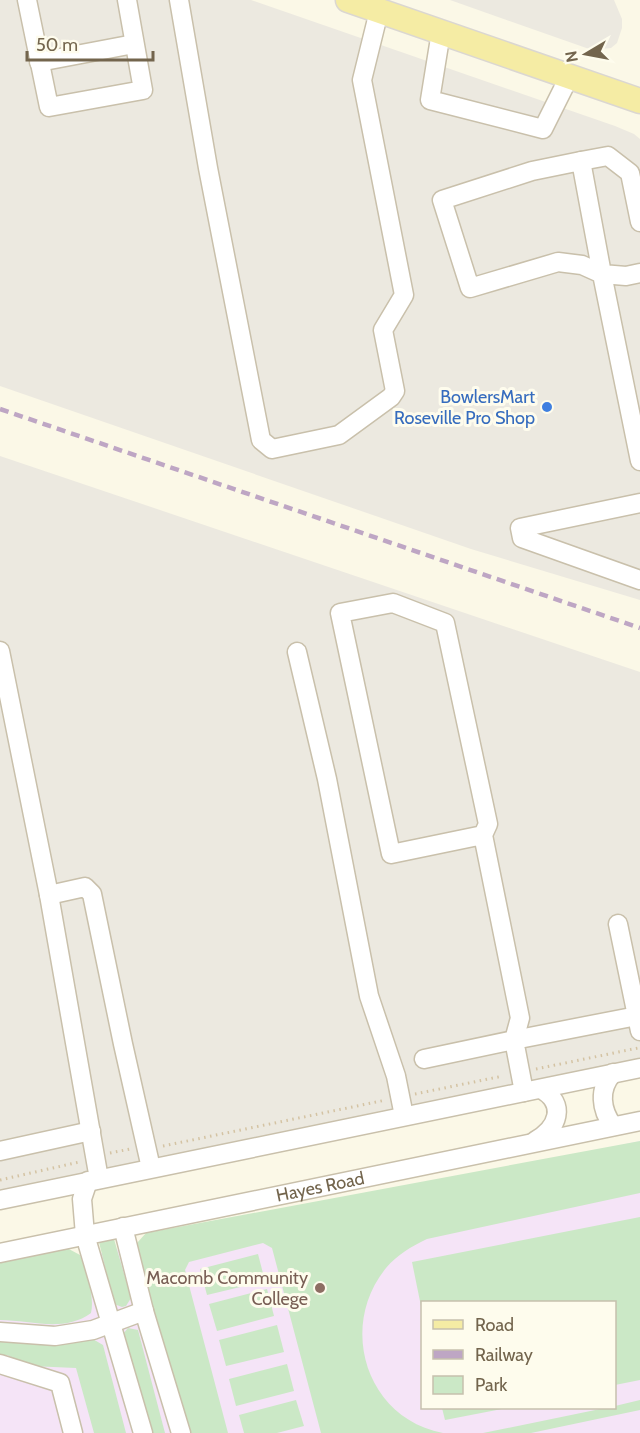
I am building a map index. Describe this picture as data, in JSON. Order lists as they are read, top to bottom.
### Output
{
  "streets": {
    "street": ["Hayes Road"]
  },
  "places": ["BowlersMart Roseville Pro Shop", "Macomb Community College"],
  "legend": ["Road", "Railway", "Park"],
  "scale_bar": "50 m",
  "north": "left"
}
